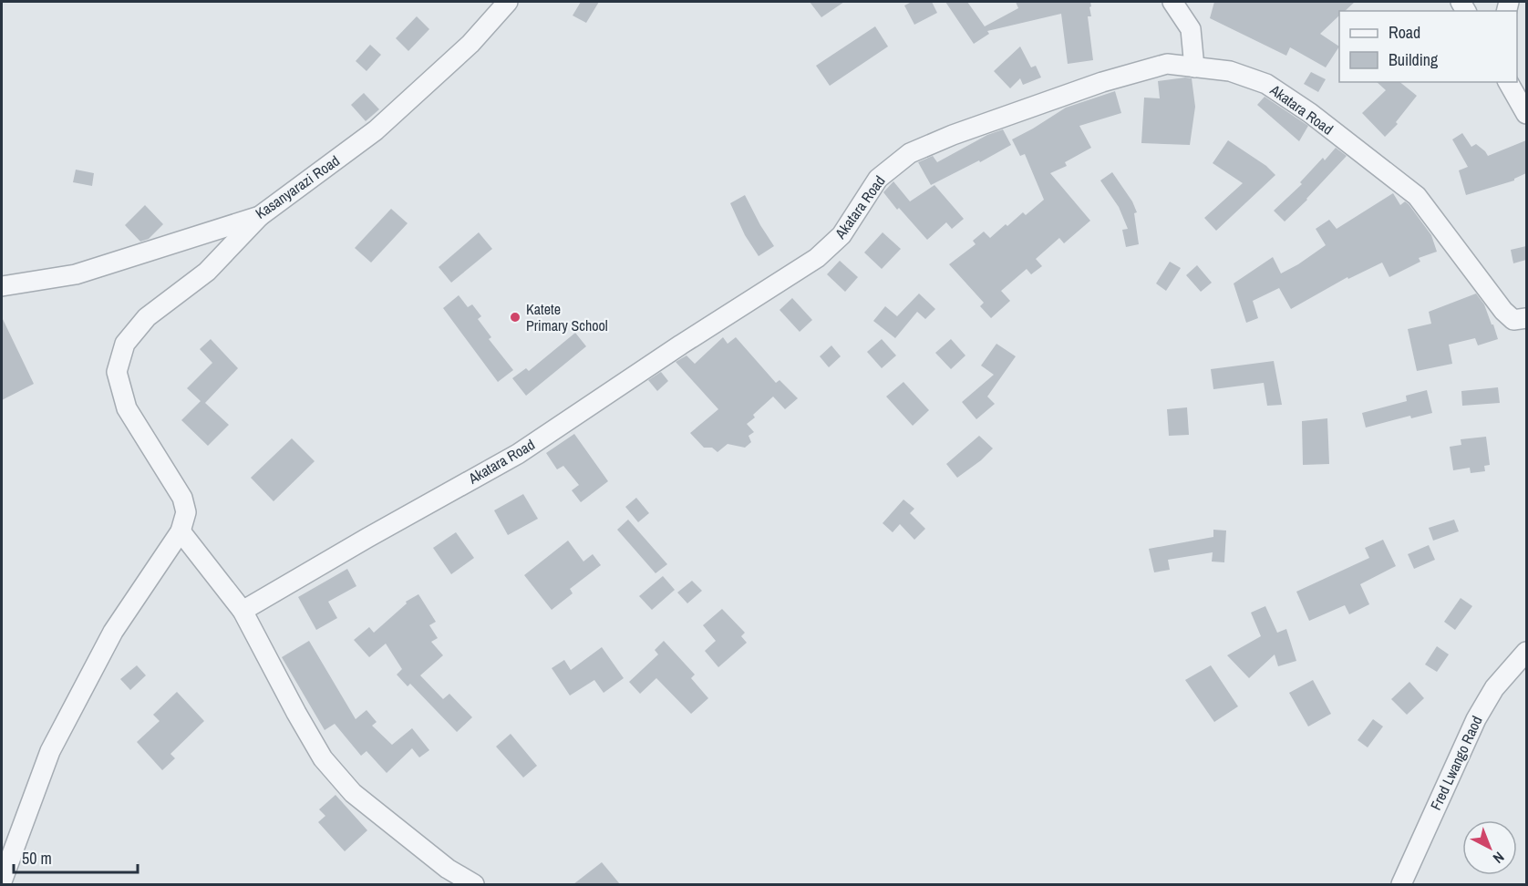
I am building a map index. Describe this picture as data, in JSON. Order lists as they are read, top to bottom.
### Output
{
  "streets": {
    "street": ["Akatara Road", "Kasanyarazi Road", "Fred Lwango Raod"]
  },
  "places": ["Katete Primary School"],
  "legend": ["Road", "Building"],
  "scale_bar": "50 m",
  "north": "bottom right"
}
